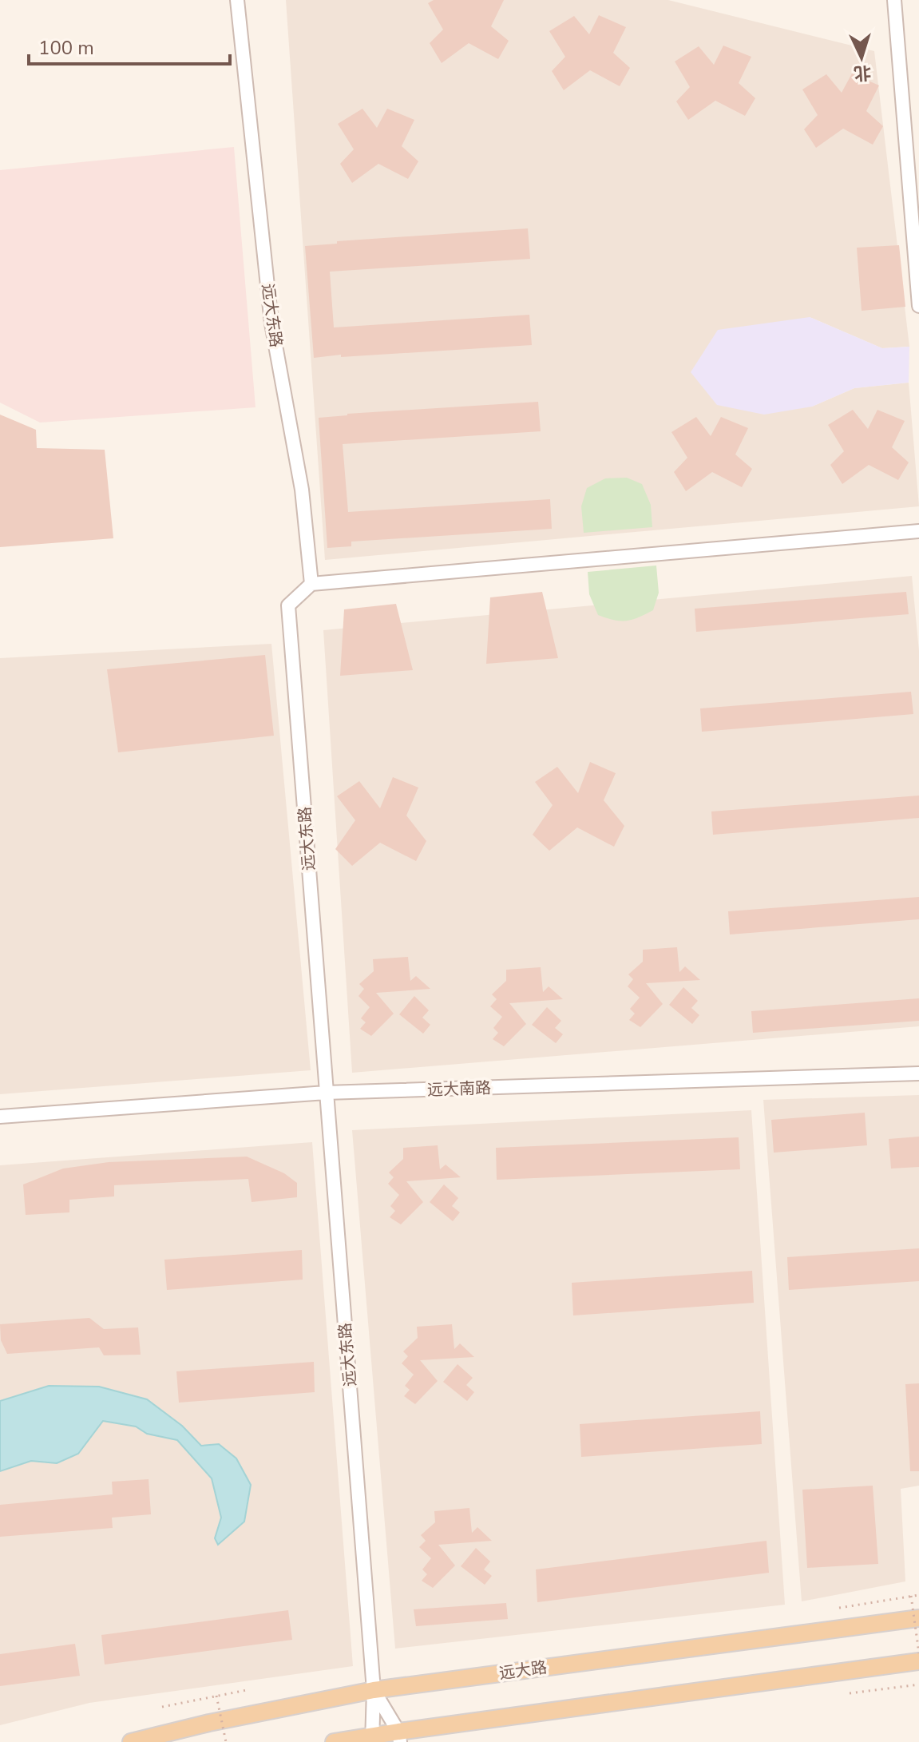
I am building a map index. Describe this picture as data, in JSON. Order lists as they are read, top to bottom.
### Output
{
  "streets": {
    "main road": ["远大路"],
    "street": ["远大东路", "远大南路"]
  },
  "crossings": [
    ["远大东路", "远大南路"],
    ["远大东路", "远大路"]
  ],
  "scale_bar": "100 m",
  "north": "bottom"
}
